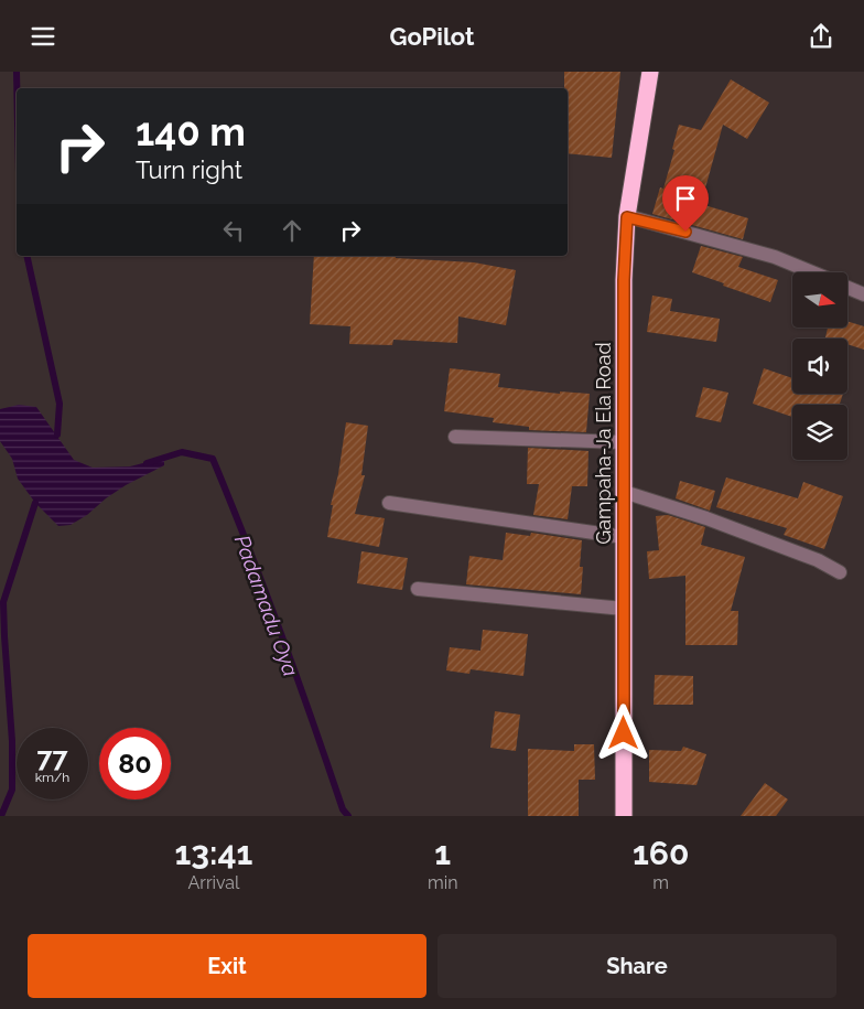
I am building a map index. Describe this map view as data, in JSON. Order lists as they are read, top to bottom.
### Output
{
  "streets": {
    "highway": ["Gampaha-Ja Ela Road"]
  },
  "water": ["Padamadu Oya"],
  "north": "right",
  "page": {
    "header": "GoPilot",
    "turn": ["140 m", "Turn right"],
    "speed": "77 km/h",
    "limit": "80",
    "eta": [
      "13:41",
      "Arrival",
      "1",
      "min",
      "160",
      "m"
    ],
    "buttons": ["Exit", "Share"]
  }
}
